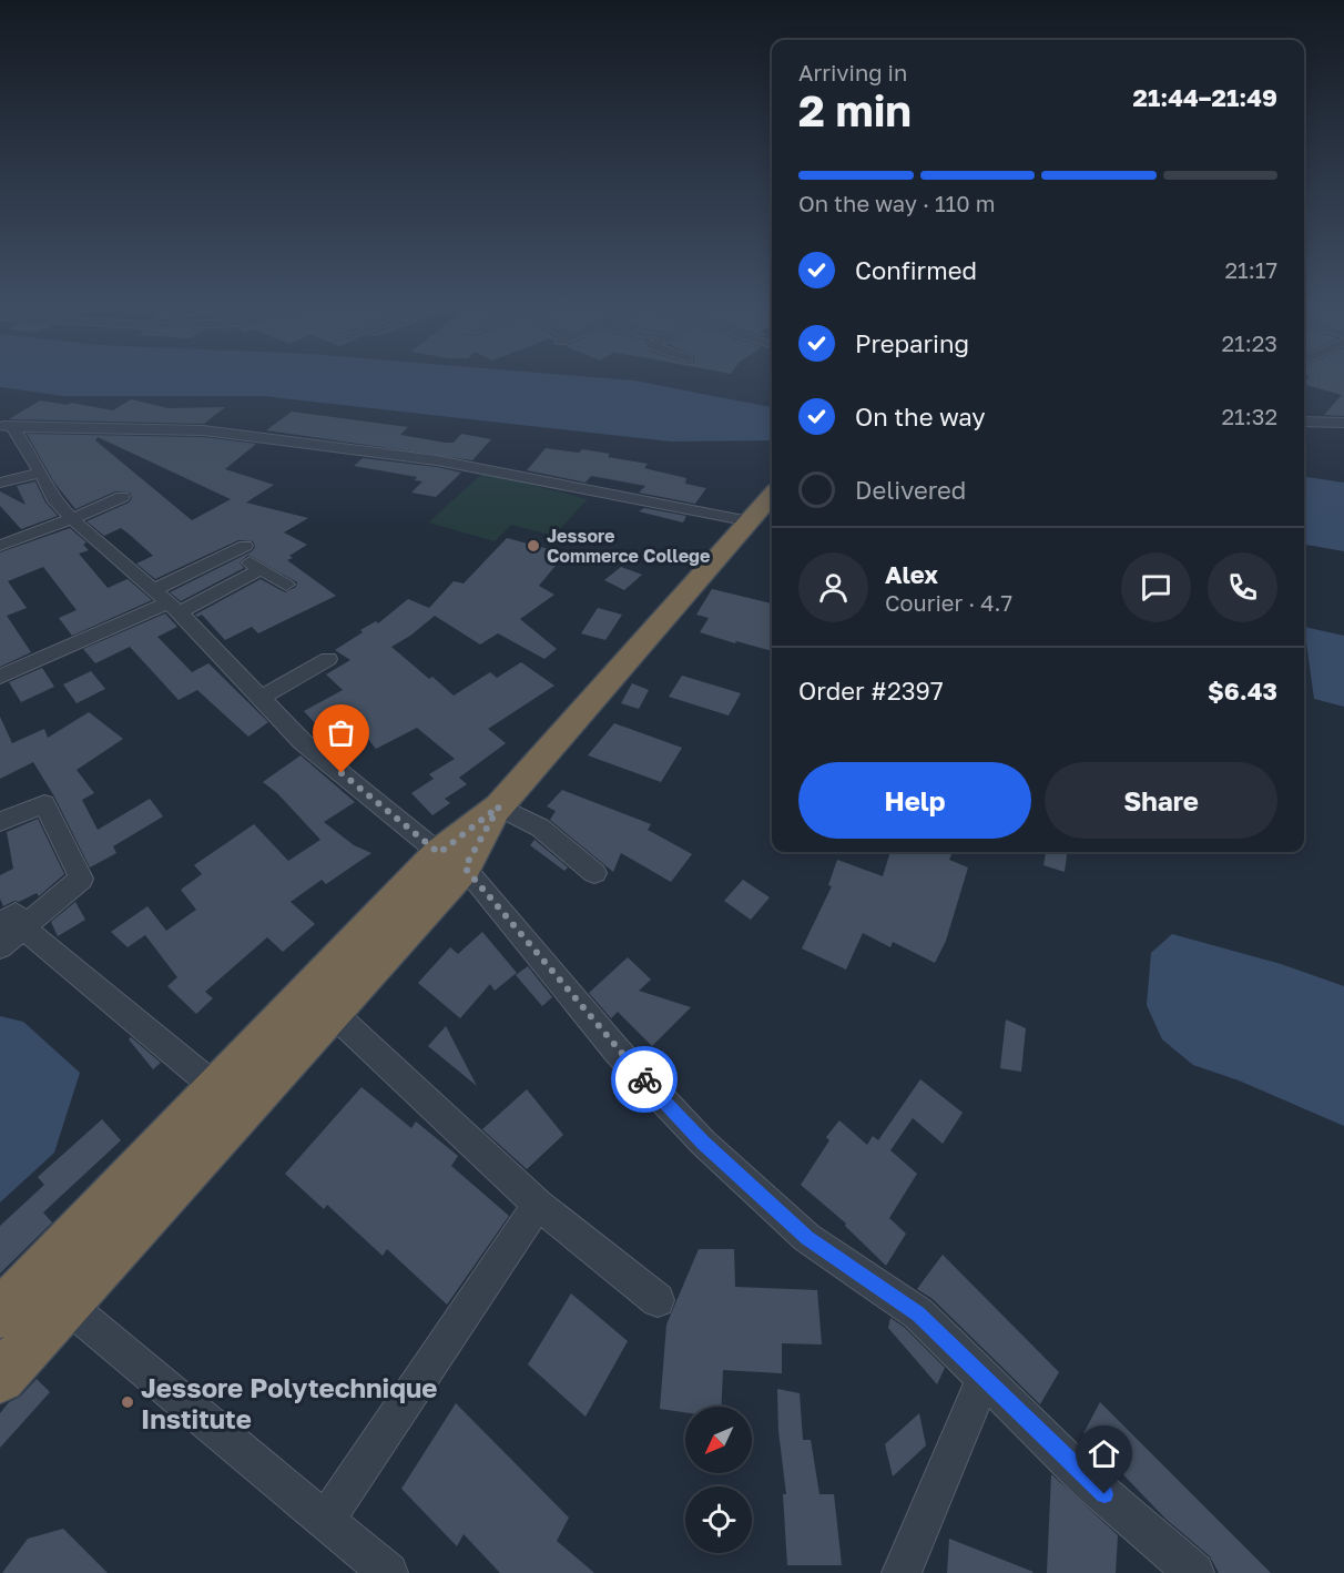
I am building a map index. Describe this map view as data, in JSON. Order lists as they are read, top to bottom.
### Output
{
  "places": ["Jessore Commerce College", "Jessore Polytechnique Institute"],
  "north": "bottom left",
  "page": {
    "heading": ["2 min", "Arriving in", "21:44–21:49"],
    "panel": [
      "Alex",
      "Courier · 4.7",
      "Order #2397",
      "$6.43"
    ],
    "bar": "On the way · 110 m",
    "list": [
      ["Confirmed", "21:17"],
      ["Preparing", "21:23"],
      ["On the way", "21:32"],
      "Delivered"
    ],
    "buttons": ["Help", "Share"]
  }
}
